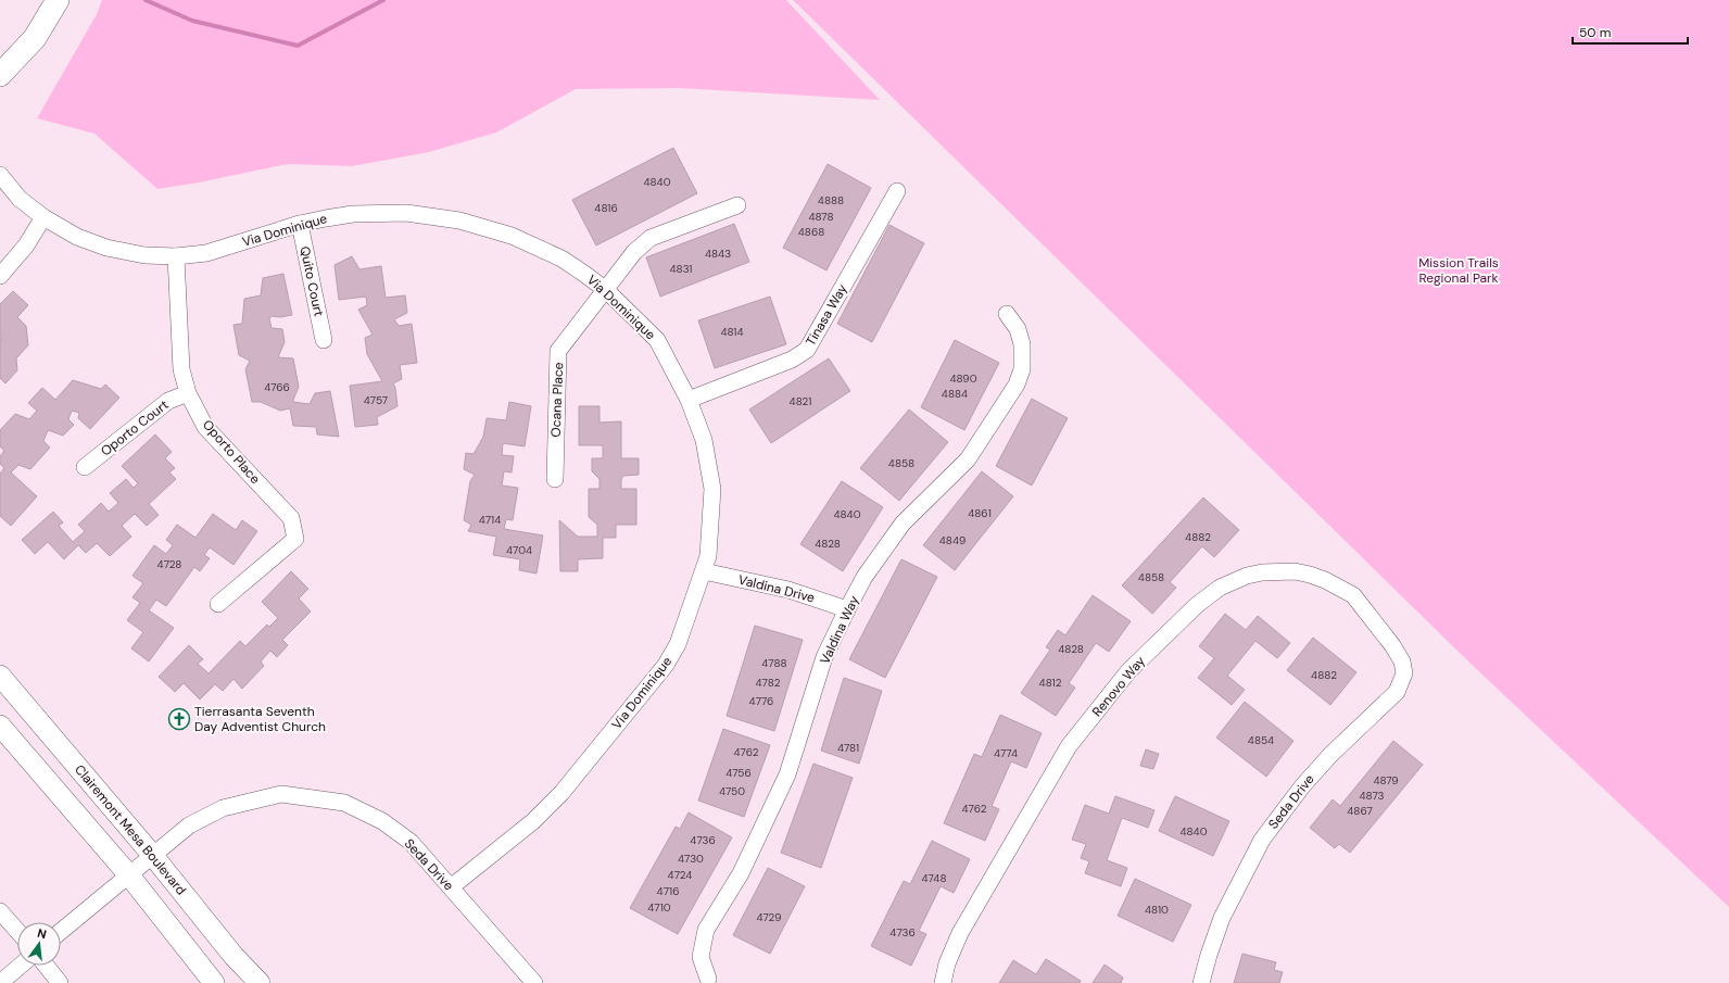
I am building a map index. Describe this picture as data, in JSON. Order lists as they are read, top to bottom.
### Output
{
  "streets": {
    "street": [
      "Via Dominique",
      "Quito Court",
      "Tinasa Way",
      "Ocana Place",
      "Oporto Court",
      "Oporto Place",
      "Valdina Drive",
      "Valdina Way",
      "Renovo Way",
      "Seda Drive",
      "Clairemont Mesa Boulevard"
    ]
  },
  "crossings": [
    ["Via Dominique", "Quito Court"],
    ["Via Dominique", "Tinasa Way"],
    ["Via Dominique", "Ocana Place"],
    ["Via Dominique", "Oporto Place"],
    ["Via Dominique", "Valdina Drive"],
    ["Via Dominique", "Seda Drive"],
    ["Oporto Court", "Oporto Place"],
    ["Valdina Drive", "Valdina Way"],
    ["Renovo Way", "Seda Drive"],
    ["Seda Drive", "Clairemont Mesa Boulevard"]
  ],
  "parks": ["Mission Trails Regional Park"],
  "places": {
    "church": ["Tierrasanta Seventh Day Adventist Church"]
  },
  "house_numbers": [
    "4840",
    "4888",
    "4816",
    "4878",
    "4868",
    "4843",
    "4831",
    "4814",
    "4890",
    "4766",
    "4884",
    "4757",
    "4821",
    "4858",
    "4861",
    "4840",
    "4714",
    "4882",
    "4849",
    "4828",
    "4704",
    "4728",
    "4858",
    "4828",
    "4788",
    "4882",
    "4782",
    "4812",
    "4776",
    "4854",
    "4781",
    "4762",
    "4774",
    "4756",
    "4879",
    "4750",
    "4873",
    "4762",
    "4867",
    "4840",
    "4736",
    "4730",
    "4724",
    "4748",
    "4716",
    "4710",
    "4810",
    "4729",
    "4736"
  ],
  "scale_bar": "50 m",
  "north": "top"
}
